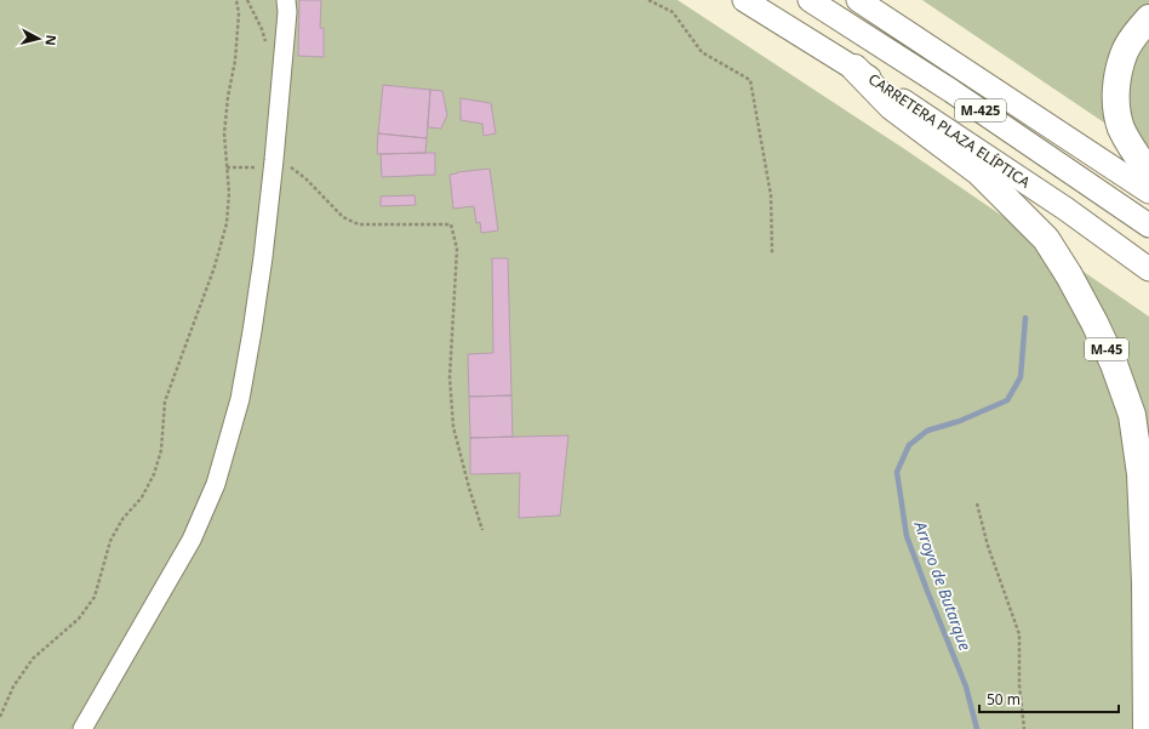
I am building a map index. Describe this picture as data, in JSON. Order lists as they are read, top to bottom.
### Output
{
  "streets": {
    "highway": ["M-45"],
    "main road": ["M-425", "CARRETERA PLAZA ELÍPTICA"]
  },
  "crossings": [
    ["CARRETERA PLAZA ELÍPTICA", "M-45"]
  ],
  "water": ["Arroyo de Butarque"],
  "scale_bar": "50 m",
  "north": "right"
}
